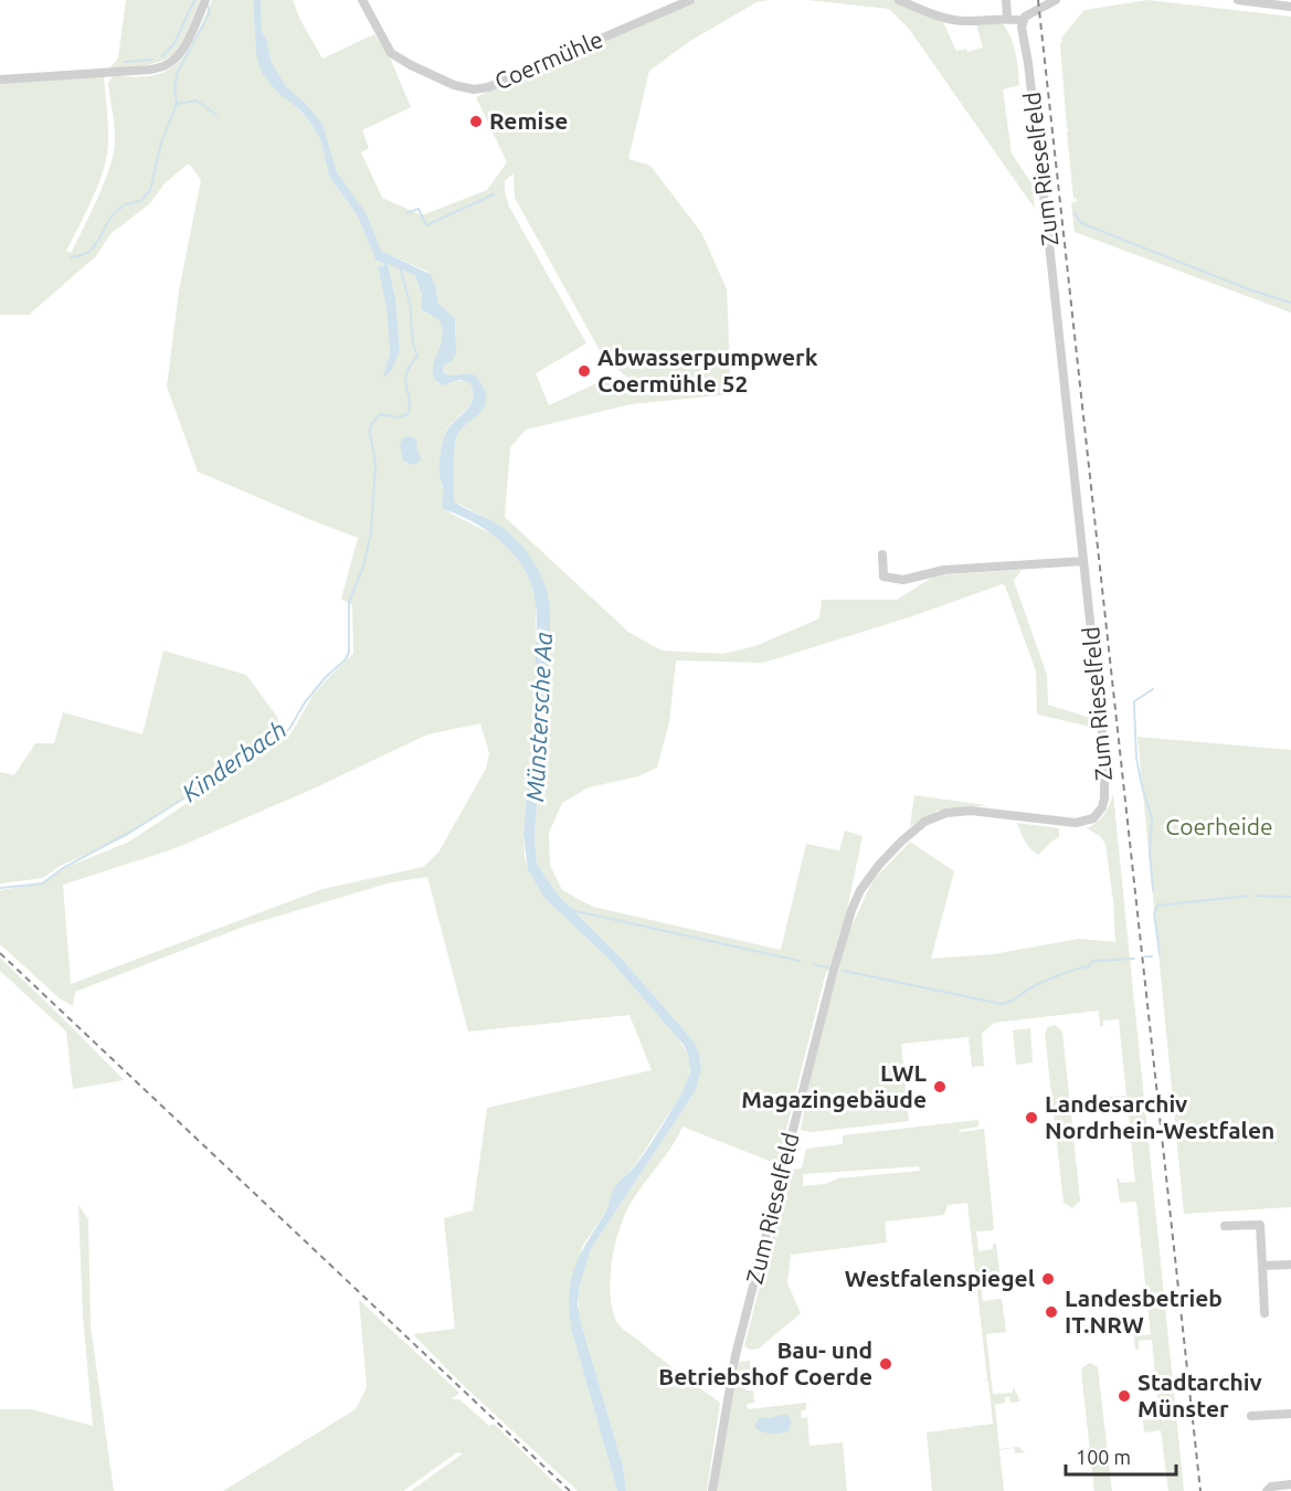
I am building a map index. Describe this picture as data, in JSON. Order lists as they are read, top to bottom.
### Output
{
  "streets": {
    "street": ["Coermühle", "Zum Rieselfeld"]
  },
  "water": ["Münstersche Aa", "Kinderbach"],
  "parks": ["Coerheide"],
  "places": [
    "Remise",
    "Abwasserpumpwerk Coermühle 52",
    "LWL Magazingebäude",
    "Landesarchiv Nordrhein-Westfalen",
    "Westfalenspiegel",
    "Landesbetrieb IT.NRW",
    "Bau- und Betriebshof Coerde",
    "Stadtarchiv Münster"
  ],
  "scale_bar": "100 m"
}
